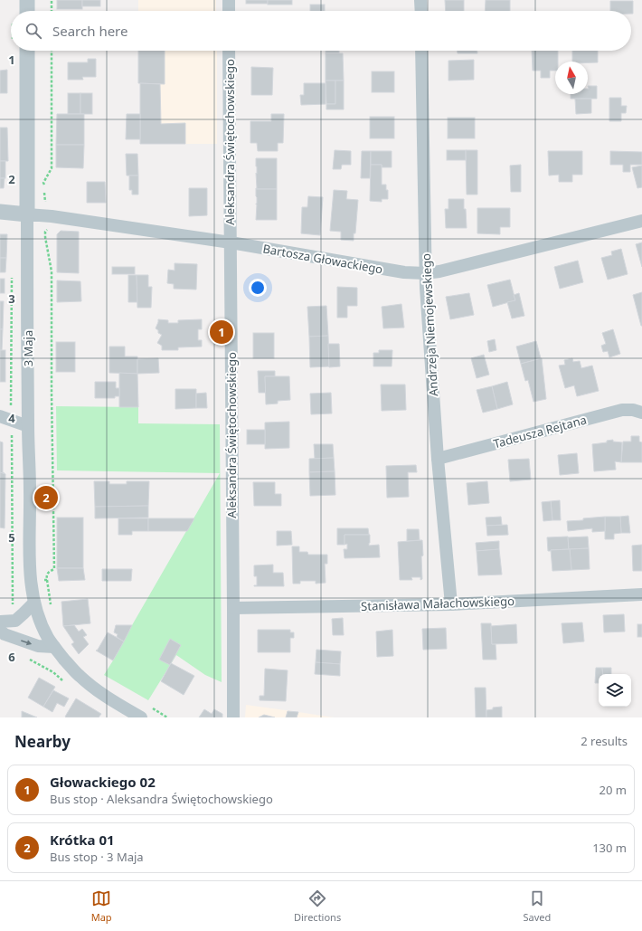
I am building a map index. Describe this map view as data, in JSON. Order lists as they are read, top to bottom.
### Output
{
  "streets": {
    "street": [
      "Aleksandra Świętochowskiego",
      "Bartosza Głowackiego",
      "Andrzeja Niemojewskiego",
      "3 Maja",
      "Tadeusza Rejtana",
      "Stanisława Małachowskiego"
    ]
  },
  "crossings": [
    ["Aleksandra Świętochowskiego", "Bartosza Głowackiego"],
    ["Aleksandra Świętochowskiego", "Stanisława Małachowskiego"],
    ["Bartosza Głowackiego", "Andrzeja Niemojewskiego"],
    ["Bartosza Głowackiego", "3 Maja"],
    ["Andrzeja Niemojewskiego", "Tadeusza Rejtana"],
    ["Andrzeja Niemojewskiego", "Stanisława Małachowskiego"]
  ],
  "north": "top",
  "page": {
    "search": "Search here",
    "pins": ["1", "2"],
    "heading": ["Nearby", "2 results"],
    "list": [
      {
        "mark": "1",
        "name": "Głowackiego 02",
        "note": "Bus stop · Aleksandra Świętochowskiego",
        "value": "20 m"
      },
      {
        "mark": "2",
        "name": "Krótka 01",
        "note": "Bus stop · 3 Maja",
        "value": "130 m"
      }
    ],
    "nav": ["Map", "Directions", "Saved"]
  },
  "grid": {
    "rows": [
      "1",
      "2",
      "3",
      "4",
      "5",
      "6"
    ]
  }
}
